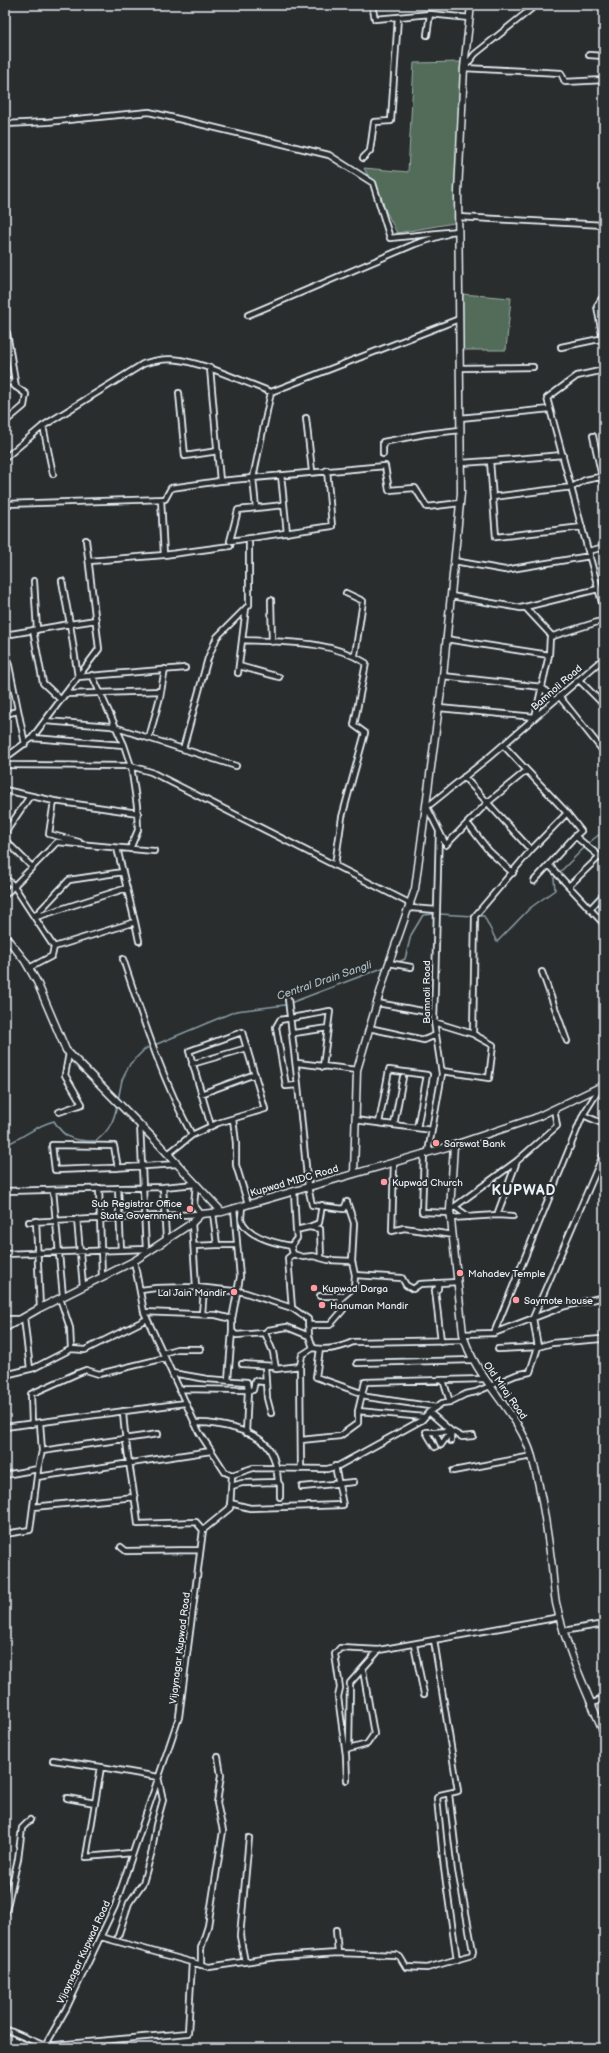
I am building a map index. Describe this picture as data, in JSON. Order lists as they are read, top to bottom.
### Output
{
  "streets": {
    "main road": ["Kupwad MIDC Road", "Old Miraj Road"],
    "street": ["Bamnoli Road", "Vijaynagar Kupwad Road"]
  },
  "crossings": [
    ["Bamnoli Road", "Kupwad MIDC Road"],
    ["Bamnoli Road", "Old Miraj Road"],
    ["Kupwad MIDC Road", "Old Miraj Road"]
  ],
  "districts": ["KUPWAD"],
  "water": ["Central Drain Sangli"],
  "places": [
    "Sarswat Bank",
    "Kupwad Church",
    "Sub Registrar Office State Government",
    "Mahadev Temple",
    "Kupwad Darga",
    "Lal Jain Mandir",
    "Saymote house",
    "Hanuman Mandir"
  ]
}
